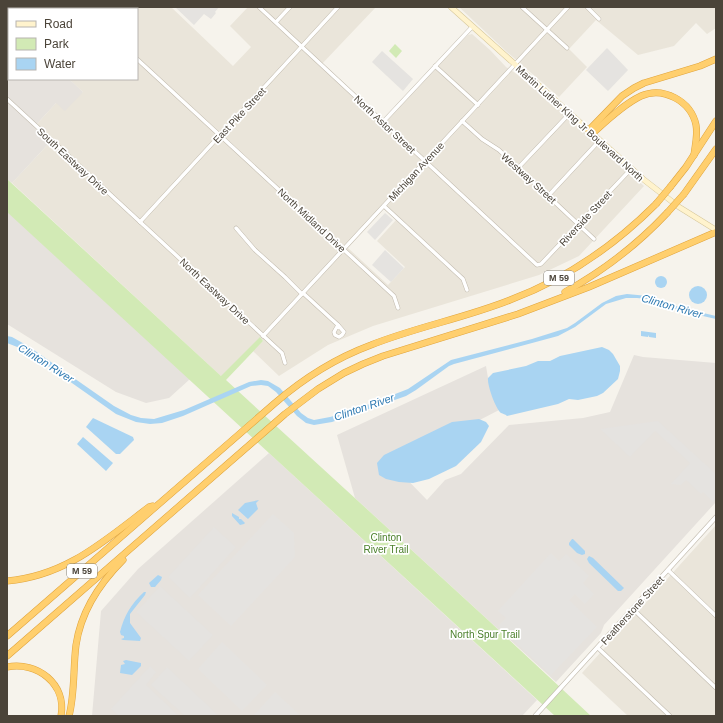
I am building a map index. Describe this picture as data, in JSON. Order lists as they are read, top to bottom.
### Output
{
  "streets": {
    "highway": ["M 59"],
    "main road": ["Martin Luther King Jr Boulevard North"],
    "street": [
      "East Pike Street",
      "North Astor Street",
      "South Eastway Drive",
      "Michigan Avenue",
      "Westway Street",
      "Riverside Street",
      "North Midland Drive",
      "North Eastway Drive",
      "Featherstone Street"
    ]
  },
  "crossings": [
    ["East Pike Street", "North Astor Street"],
    ["East Pike Street", "South Eastway Drive"],
    ["East Pike Street", "North Midland Drive"],
    ["East Pike Street", "North Eastway Drive"],
    ["Martin Luther King Jr Boulevard North", "Michigan Avenue"],
    ["Martin Luther King Jr Boulevard North", "Riverside Street"],
    ["North Astor Street", "Michigan Avenue"],
    ["North Astor Street", "Riverside Street"],
    ["South Eastway Drive", "North Eastway Drive"],
    ["Michigan Avenue", "Westway Street"],
    ["Michigan Avenue", "North Midland Drive"],
    ["Michigan Avenue", "North Eastway Drive"],
    ["Westway Street", "Riverside Street"]
  ],
  "water": ["Clinton River"],
  "parks": ["Clinton River Trail", "North Spur Trail"],
  "legend": ["Road", "Park", "Water"]
}
